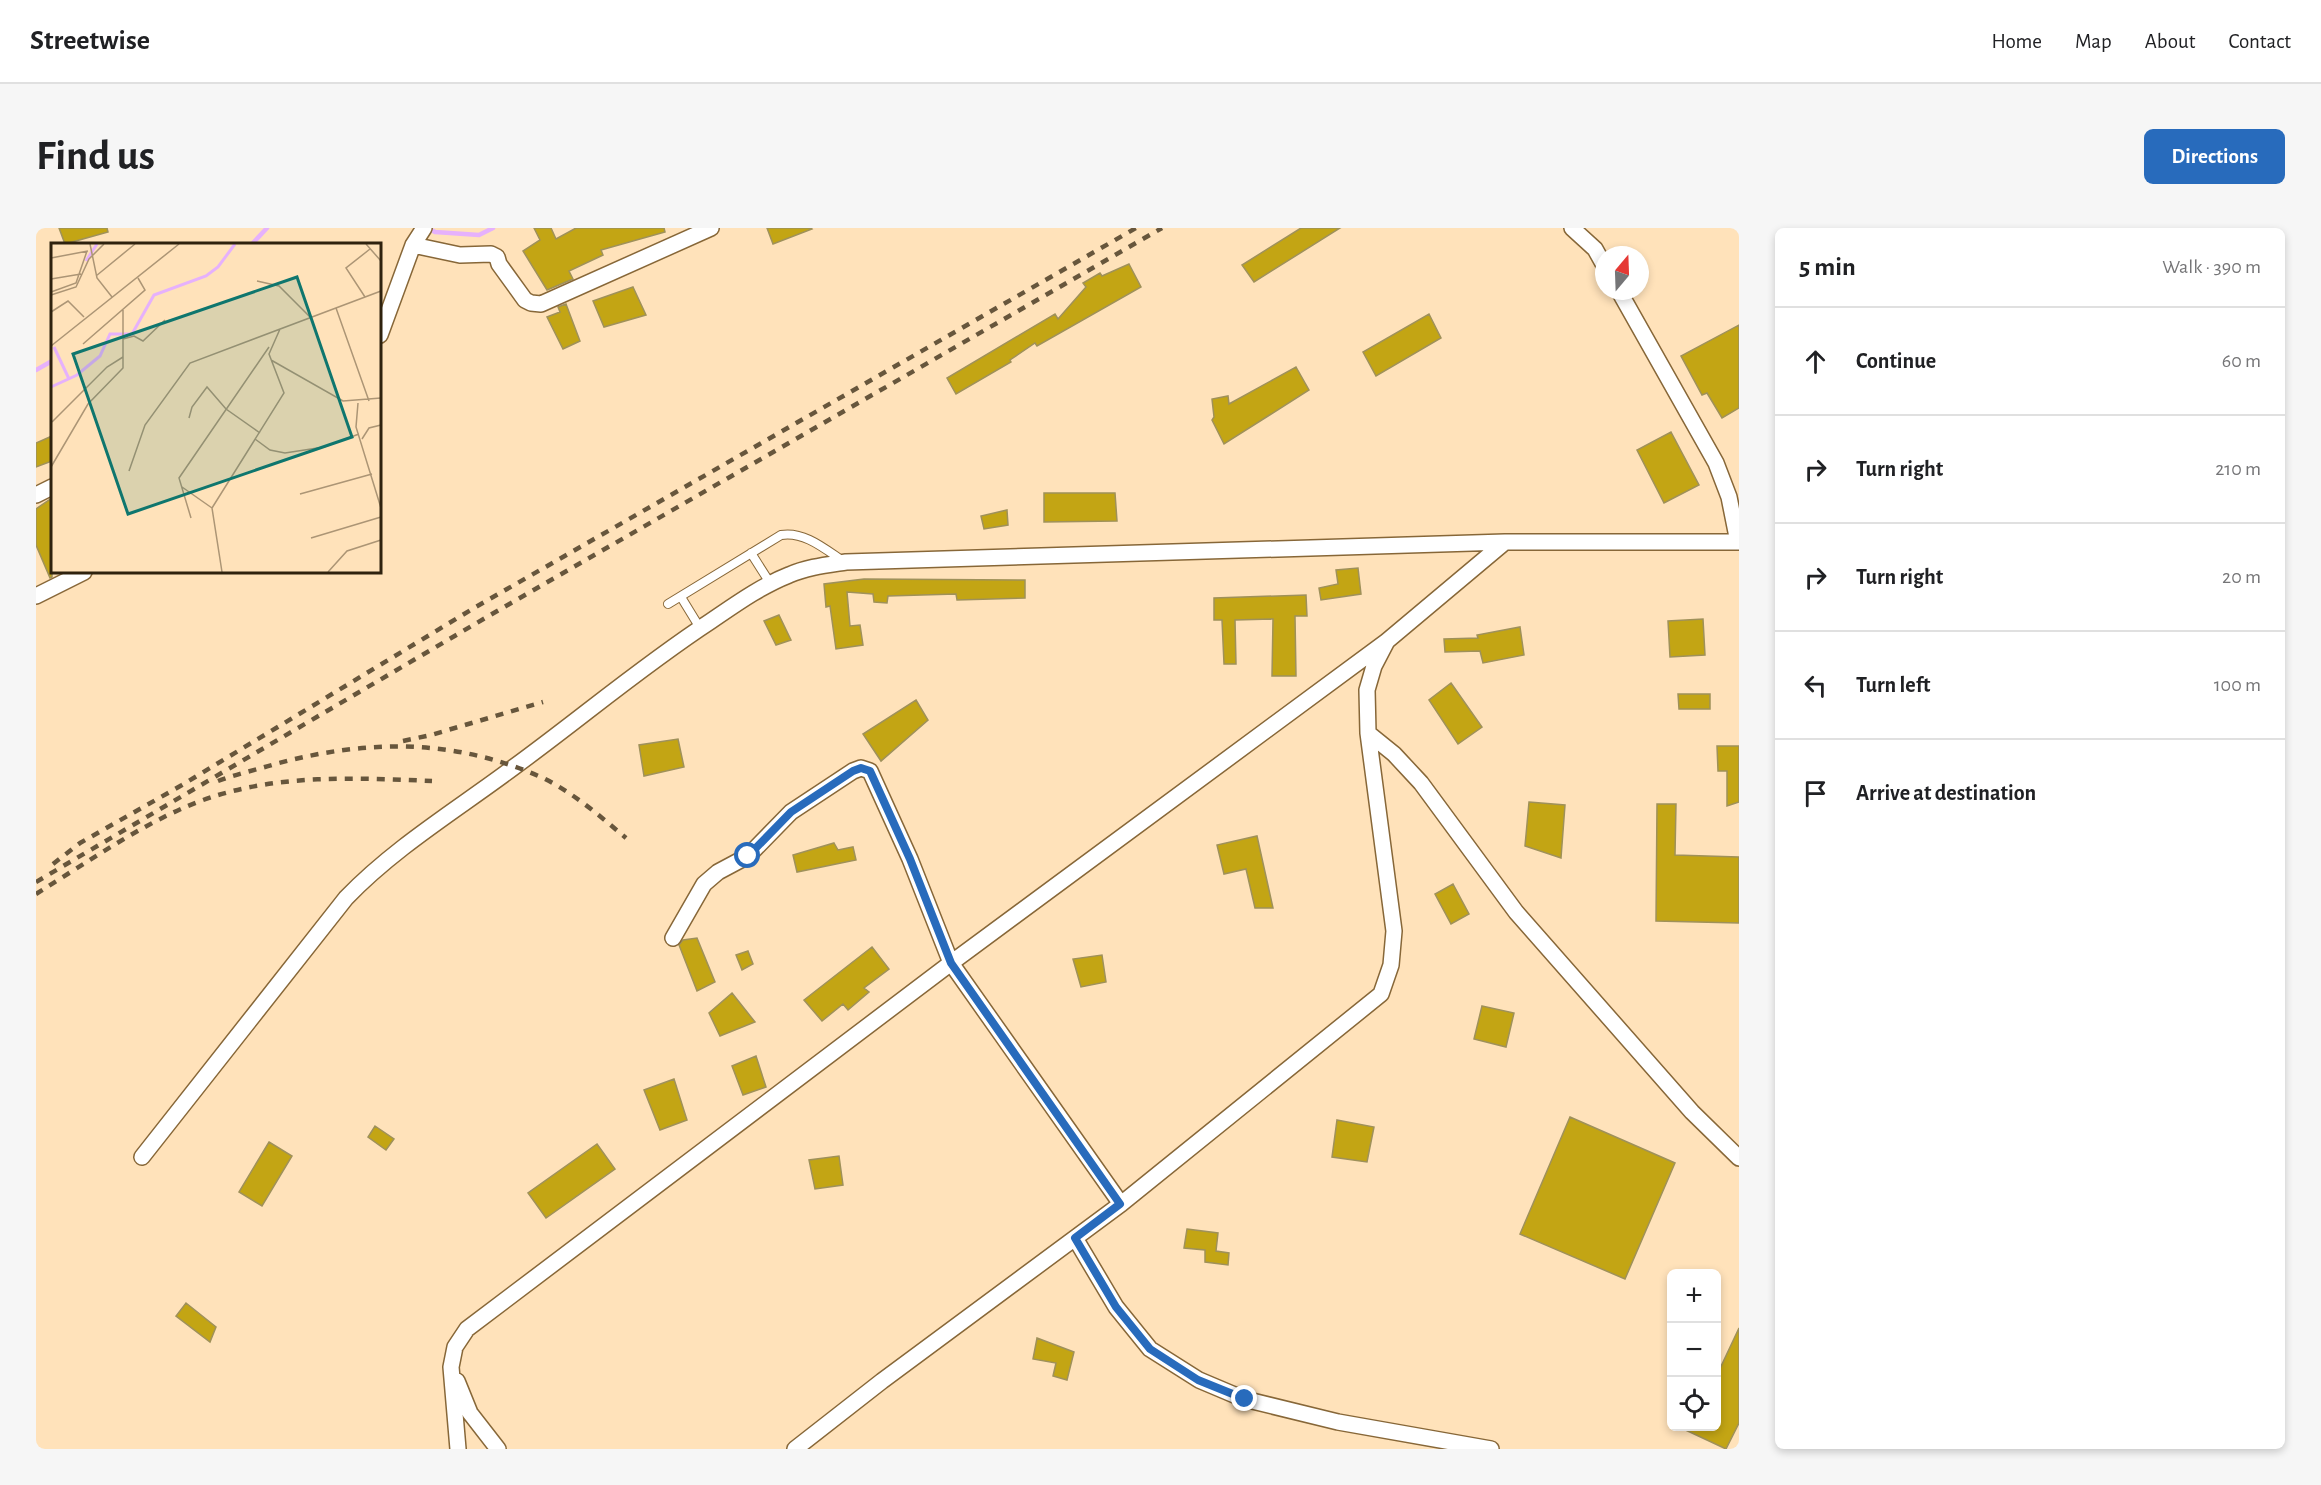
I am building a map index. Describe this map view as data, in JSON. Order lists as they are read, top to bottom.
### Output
{
  "north": "top",
  "page": {
    "header": "Streetwise",
    "nav": [
      "Home",
      "Map",
      "About",
      "Contact"
    ],
    "buttons": "Directions",
    "title": "Find us",
    "heading": ["5 min", "Walk · 390 m"],
    "list": [
      ["Continue", "60 m"],
      ["Turn right", "210 m"],
      ["Turn right", "20 m"],
      ["Turn left", "100 m"],
      "Arrive at destination"
    ],
    "map_buttons": ["+", "−"]
  }
}
